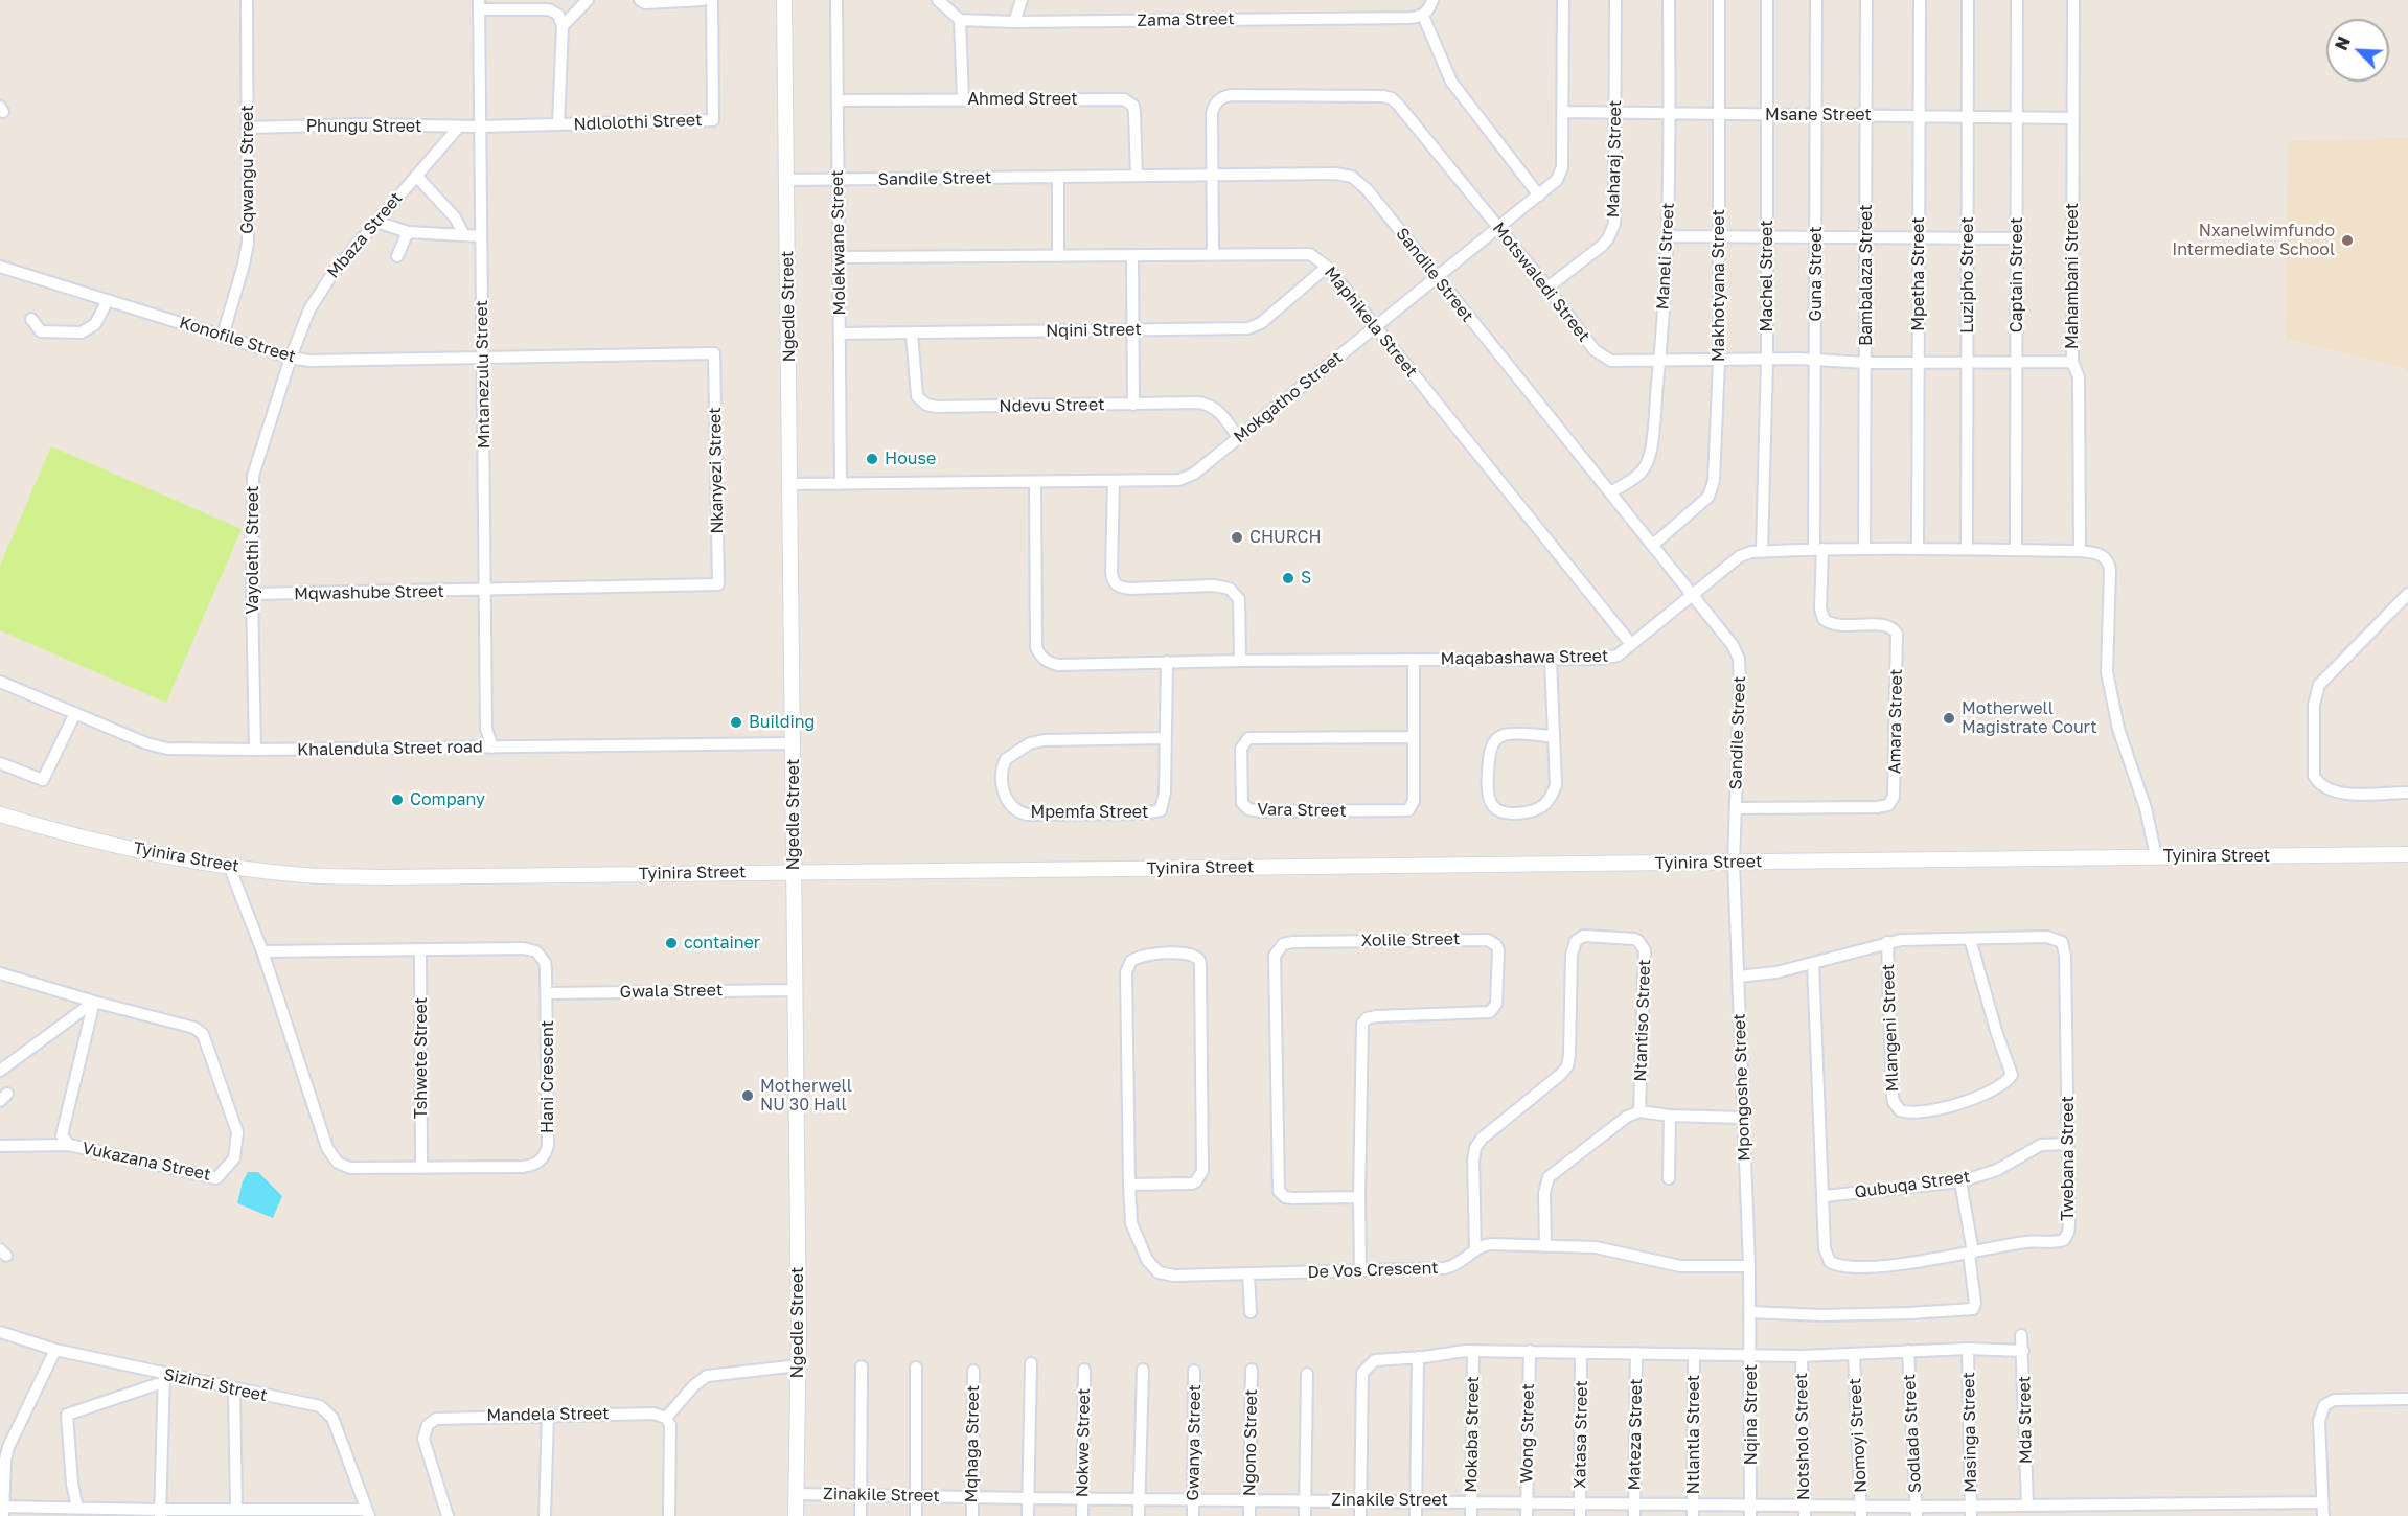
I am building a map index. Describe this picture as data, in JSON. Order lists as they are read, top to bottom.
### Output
{
  "streets": {
    "street": [
      "Zama Street",
      "Ahmed Street",
      "Msane Street",
      "Ndlolothi Street",
      "Phungu Street",
      "Maharaj Street",
      "Gqwangu Street",
      "Sandile Street",
      "Mbaza Street",
      "Molekwane Street",
      "Maneli Street",
      "Guna Street",
      "Mpetha Street",
      "Bambalaza Street",
      "Luzipho Street",
      "Captain Street",
      "Machel Street",
      "Mahambani Street",
      "Motswaledi Street",
      "Makhotyana Street",
      "Ngedle Street",
      "Maphikela Street",
      "Nqini Street",
      "Konofile Street",
      "Mntanezulu Street",
      "Mokgatho Street",
      "Ndevu Street",
      "Nkanyezi Street",
      "Vayolethi Street",
      "Mqwashube Street",
      "Maqabashawa Street",
      "Amara Street",
      "Khalendula Street road",
      "Vara Street",
      "Mpemfa Street",
      "Tyinira Street",
      "Xolile Street",
      "Gwala Street",
      "Ntantiso Street",
      "Mlangeni Street",
      "Tshwete Street",
      "Hani Crescent",
      "Mpongoshe Street",
      "Twebana Street",
      "Vukazana Street",
      "Qubuqa Street",
      "De Vos Crescent",
      "Sizinzi Street",
      "Mandela Street",
      "Nqina Street",
      "Mda Street",
      "Masinga Street",
      "Wong Street",
      "Sodlada Street",
      "Mokaba Street",
      "Xatasa Street",
      "Mateza Street",
      "Ntlantla Street",
      "Nomoyi Street",
      "Notsholo Street",
      "Nokwe Street",
      "Gwanya Street",
      "Ngono Street",
      "Mqhaga Street",
      "Zinakile Street"
    ]
  },
  "crossings": [
    ["Ahmed Street", "Sandile Street"],
    ["Ahmed Street", "Molekwane Street"],
    ["Msane Street", "Maharaj Street"],
    ["Msane Street", "Maneli Street"],
    ["Msane Street", "Guna Street"],
    ["Msane Street", "Mpetha Street"],
    ["Msane Street", "Bambalaza Street"],
    ["Msane Street", "Luzipho Street"],
    ["Msane Street", "Captain Street"],
    ["Msane Street", "Machel Street"],
    ["Msane Street", "Mahambani Street"],
    ["Msane Street", "Makhotyana Street"],
    ["Msane Street", "Mokgatho Street"],
    ["Ndlolothi Street", "Phungu Street"],
    ["Ndlolothi Street", "Mntanezulu Street"],
    ["Phungu Street", "Gqwangu Street"],
    ["Phungu Street", "Mbaza Street"],
    ["Phungu Street", "Mntanezulu Street"],
    ["Maharaj Street", "Motswaledi Street"],
    ["Gqwangu Street", "Konofile Street"],
    ["Sandile Street", "Molekwane Street"],
    ["Sandile Street", "Maneli Street"],
    ["Sandile Street", "Motswaledi Street"],
    ["Sandile Street", "Makhotyana Street"],
    ["Sandile Street", "Ngedle Street"],
    ["Sandile Street", "Mokgatho Street"],
    ["Sandile Street", "Maqabashawa Street"],
    ["Sandile Street", "Amara Street"],
    ["Sandile Street", "Tyinira Street"],
    ["Sandile Street", "Mpongoshe Street"],
    ["Mbaza Street", "Konofile Street"],
    ["Mbaza Street", "Vayolethi Street"],
    ["Molekwane Street", "Maphikela Street"],
    ["Molekwane Street", "Nqini Street"],
    ["Molekwane Street", "Mokgatho Street"],
    ["Maneli Street", "Motswaledi Street"],
    ["Guna Street", "Motswaledi Street"],
    ["Guna Street", "Maqabashawa Street"],
    ["Guna Street", "Amara Street"],
    ["Mpetha Street", "Motswaledi Street"],
    ["Mpetha Street", "Maqabashawa Street"],
    ["Bambalaza Street", "Motswaledi Street"],
    ["Bambalaza Street", "Maqabashawa Street"],
    ["Luzipho Street", "Motswaledi Street"],
    ["Luzipho Street", "Maqabashawa Street"],
    ["Captain Street", "Motswaledi Street"],
    ["Captain Street", "Maqabashawa Street"],
    ["Machel Street", "Motswaledi Street"],
    ["Machel Street", "Maqabashawa Street"],
    ["Mahambani Street", "Motswaledi Street"],
    ["Mahambani Street", "Maqabashawa Street"],
    ["Motswaledi Street", "Makhotyana Street"],
    ["Motswaledi Street", "Maphikela Street"],
    ["Motswaledi Street", "Mokgatho Street"],
    ["Ngedle Street", "Mokgatho Street"],
    ["Ngedle Street", "Khalendula Street road"],
    ["Ngedle Street", "Tyinira Street"],
    ["Ngedle Street", "Gwala Street"],
    ["Ngedle Street", "Zinakile Street"],
    ["Maphikela Street", "Nqini Street"],
    ["Maphikela Street", "Mokgatho Street"],
    ["Maphikela Street", "Maqabashawa Street"],
    ["Nqini Street", "Ndevu Street"],
    ["Konofile Street", "Mntanezulu Street"],
    ["Konofile Street", "Nkanyezi Street"],
    ["Konofile Street", "Vayolethi Street"],
    ["Mntanezulu Street", "Nkanyezi Street"],
    ["Mntanezulu Street", "Mqwashube Street"],
    ["Mntanezulu Street", "Khalendula Street road"],
    ["Mokgatho Street", "Ndevu Street"],
    ["Mokgatho Street", "Maqabashawa Street"],
    ["Nkanyezi Street", "Mqwashube Street"],
    ["Vayolethi Street", "Mqwashube Street"],
    ["Vayolethi Street", "Khalendula Street road"],
    ["Maqabashawa Street", "Amara Street"],
    ["Maqabashawa Street", "Vara Street"],
    ["Maqabashawa Street", "Mpemfa Street"],
    ["Maqabashawa Street", "Tyinira Street"],
    ["Tyinira Street", "Hani Crescent"],
    ["Tyinira Street", "Mpongoshe Street"],
    ["Xolile Street", "De Vos Crescent"],
    ["Gwala Street", "Hani Crescent"],
    ["Ntantiso Street", "De Vos Crescent"],
    ["Mlangeni Street", "Twebana Street"],
    ["Tshwete Street", "Hani Crescent"],
    ["Mpongoshe Street", "Twebana Street"],
    ["Mpongoshe Street", "De Vos Crescent"],
    ["Mpongoshe Street", "Nqina Street"],
    ["Twebana Street", "Qubuqa Street"],
    ["Nqina Street", "Zinakile Street"],
    ["Mda Street", "Zinakile Street"],
    ["Masinga Street", "Zinakile Street"],
    ["Wong Street", "Zinakile Street"],
    ["Sodlada Street", "Zinakile Street"],
    ["Mokaba Street", "Zinakile Street"],
    ["Xatasa Street", "Zinakile Street"],
    ["Mateza Street", "Zinakile Street"],
    ["Ntlantla Street", "Zinakile Street"],
    ["Nomoyi Street", "Zinakile Street"],
    ["Notsholo Street", "Zinakile Street"],
    ["Nokwe Street", "Zinakile Street"],
    ["Gwanya Street", "Zinakile Street"],
    ["Ngono Street", "Zinakile Street"],
    ["Mqhaga Street", "Zinakile Street"]
  ],
  "places": [
    "Nxanelwimfundo Intermediate School",
    "House",
    "CHURCH",
    "S",
    "Motherwell Magistrate Court",
    "Building",
    "Company",
    "container",
    "Motherwell NU 30 Hall"
  ],
  "north": "top left"
}
